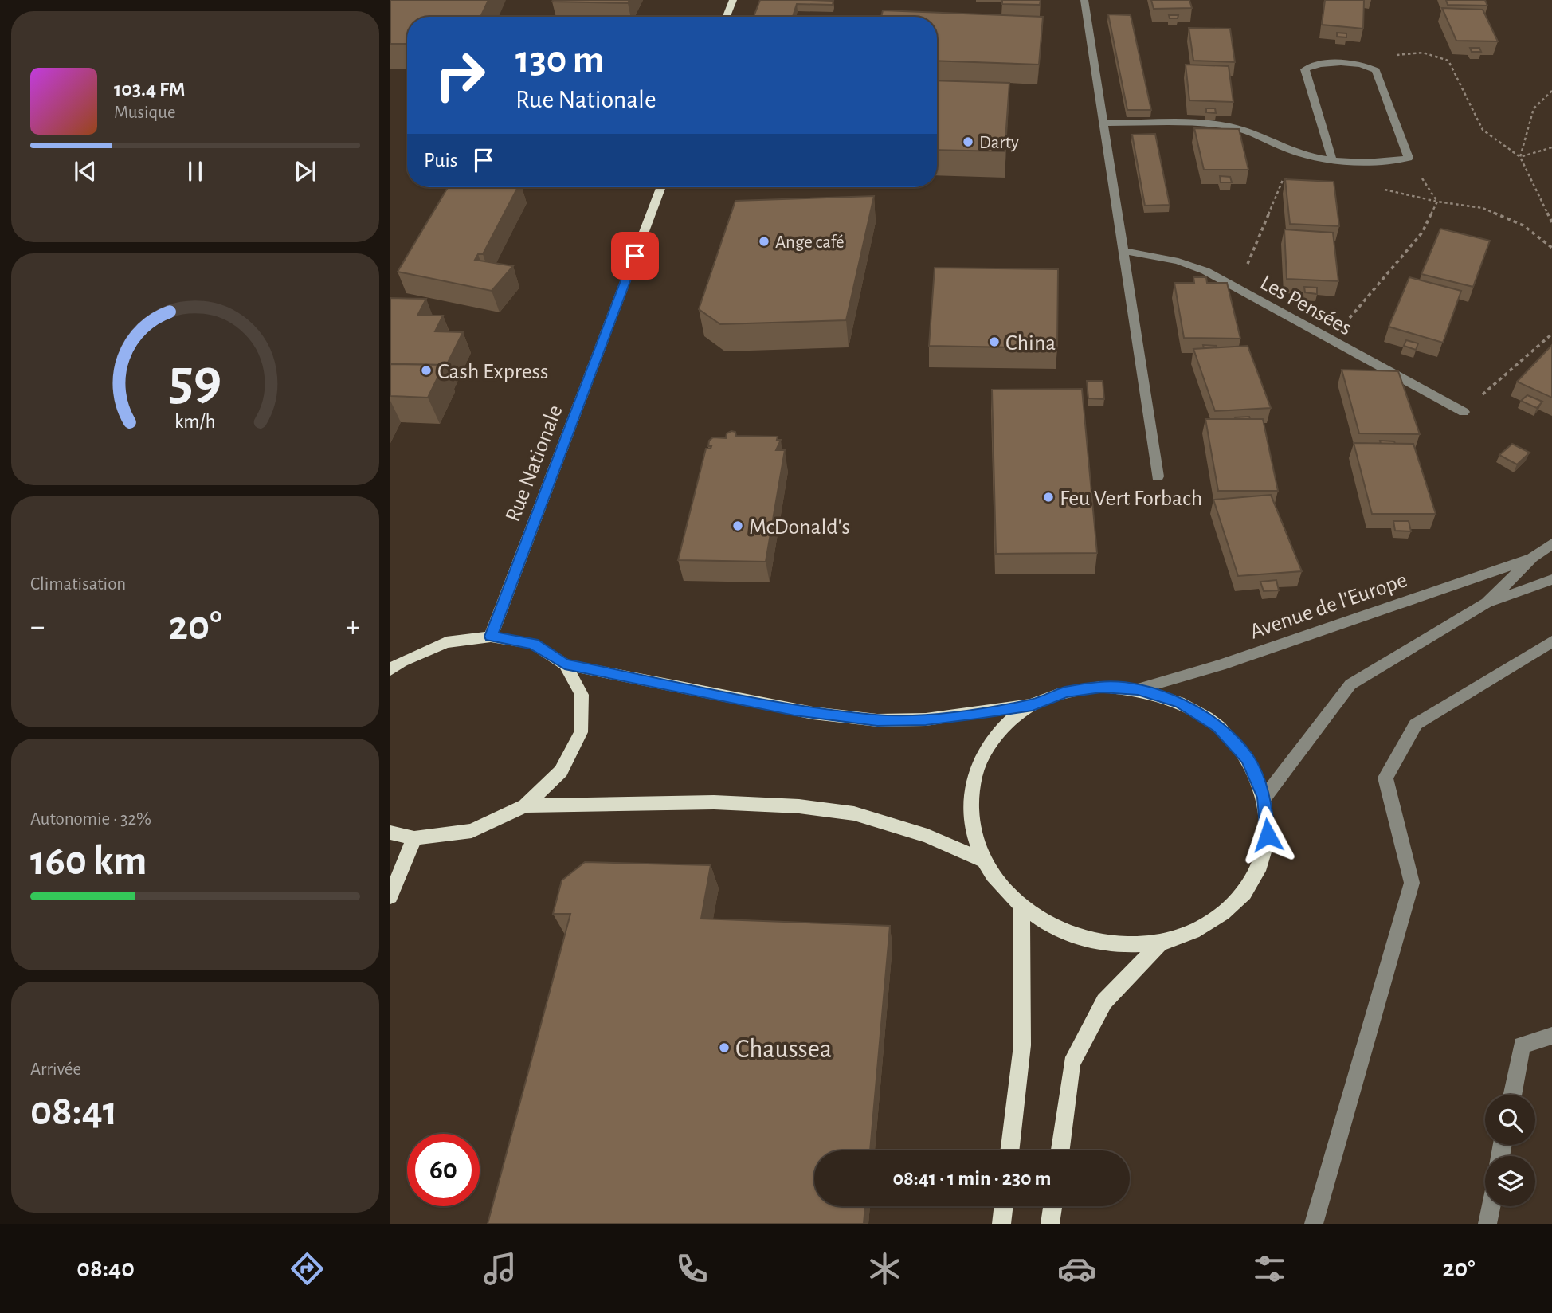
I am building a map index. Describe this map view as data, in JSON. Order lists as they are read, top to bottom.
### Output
{
  "streets": {
    "main road": ["Rue Nationale"],
    "street": ["Les Pensées", "Avenue de l'Europe"]
  },
  "places": [
    "Darty",
    "Ange café",
    "China",
    "Cash Express",
    "Feu Vert Forbach",
    "McDonald's",
    "Chaussea"
  ],
  "page": {
    "turn": ["130 m", "Rue Nationale"],
    "song": ["103.4 FM", "Musique"],
    "then": "Puis",
    "tile": [
      "Climatisation",
      ["Autonomie · 32%", "160 km"],
      ["Arrivée", "08:41"]
    ],
    "heat": ["−", "20°", "+"],
    "limit": "60",
    "trip": "08:41 · 1 min · 230 m",
    "tabs": ["08:40", "20°"],
    "gauge": ["59", "km/h"]
  }
}
